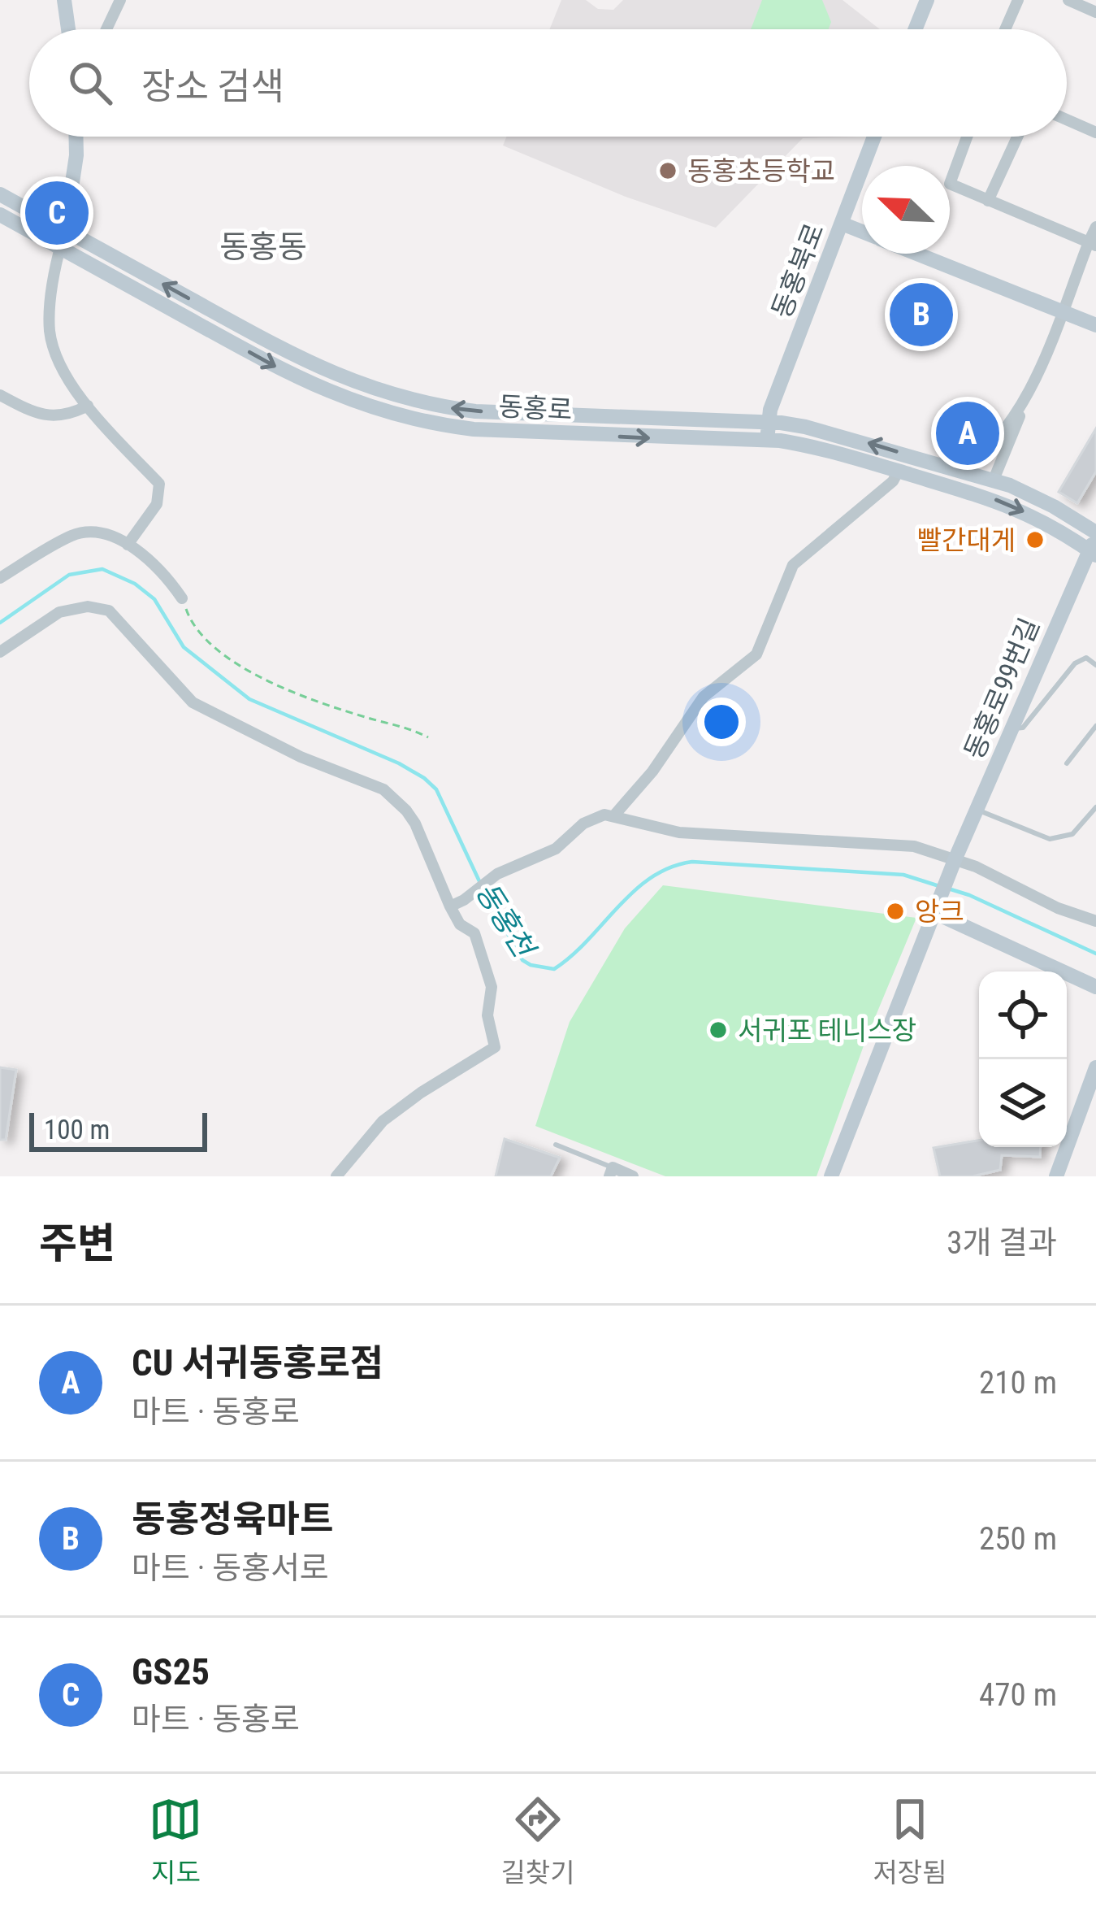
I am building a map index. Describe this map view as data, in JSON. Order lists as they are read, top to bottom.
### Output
{
  "streets": {
    "main road": ["동홍북로", "동홍로", "동홍로99번길"]
  },
  "crossings": [
    ["동홍북로", "동홍로"],
    ["동홍로", "동홍로99번길"]
  ],
  "districts": ["동홍동"],
  "water": ["동홍천"],
  "places": [
    "동홍초등학교",
    "빨간대게",
    "앙크",
    "서귀포 테니스장"
  ],
  "scale_bar": "100 m",
  "north": "top left",
  "page": {
    "search": "장소 검색",
    "pins": ["C", "B", "A"],
    "scale": "100 m",
    "heading": ["주변", "3개 결과"],
    "list": [
      {
        "mark": "A",
        "name": "CU 서귀동홍로점",
        "note": "마트 · 동홍로",
        "value": "210 m"
      },
      {
        "mark": "B",
        "name": "동홍정육마트",
        "note": "마트 · 동홍서로",
        "value": "250 m"
      },
      {
        "mark": "C",
        "name": "GS25",
        "note": "마트 · 동홍로",
        "value": "470 m"
      }
    ],
    "nav": ["지도", "길찾기", "저장됨"]
  }
}
